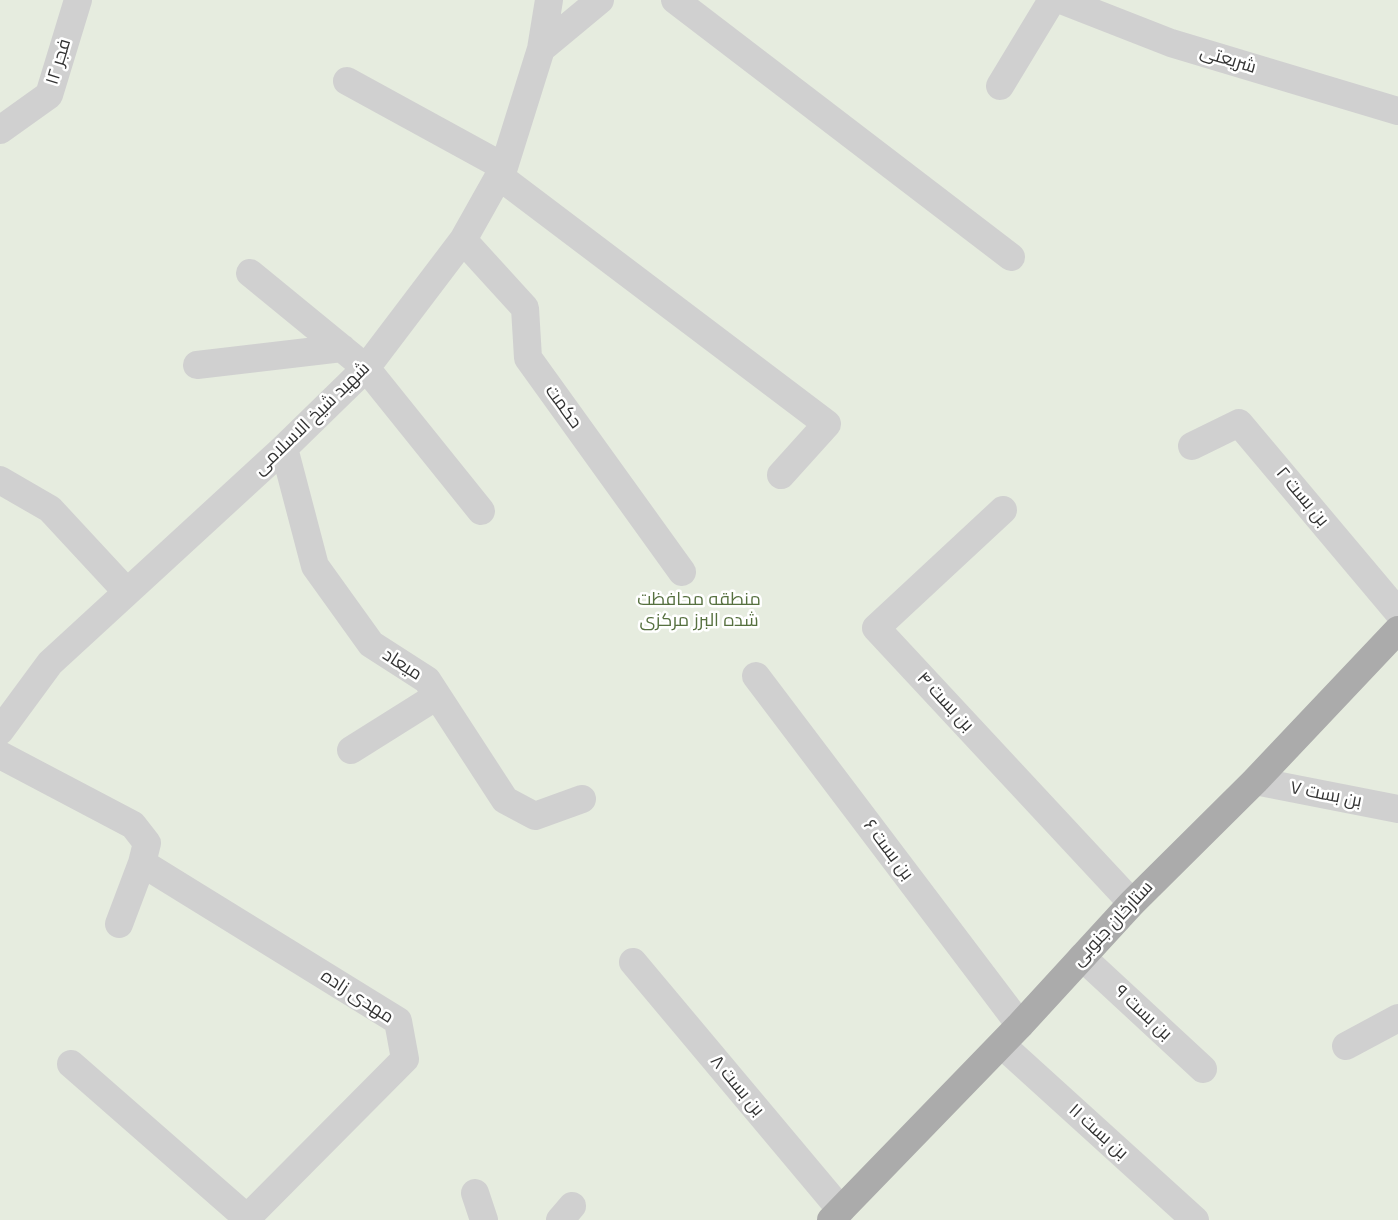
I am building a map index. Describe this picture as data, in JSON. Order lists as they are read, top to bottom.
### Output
{
  "streets": {
    "main road": ["ستارخان جنوبی"],
    "street": [
      "شریعتی",
      "فجر ۱۲",
      "حکمت",
      "شهید شیخ الاسلامی",
      "بن بست ۲",
      "میعاد",
      "بن بست ۴",
      "بن بست ۷",
      "بن بست ۶",
      "مهدی زاده",
      "بن بست ۹",
      "بن بست ۸",
      "بن بست ۱۱"
    ]
  },
  "crossings": [
    ["حکمت", "شهید شیخ الاسلامی"],
    ["شهید شیخ الاسلامی", "میعاد"],
    ["بن بست ۴", "ستارخان جنوبی"],
    ["بن بست ۷", "ستارخان جنوبی"],
    ["بن بست ۶", "ستارخان جنوبی"],
    ["ستارخان جنوبی", "بن بست ۹"],
    ["ستارخان جنوبی", "بن بست ۸"],
    ["ستارخان جنوبی", "بن بست ۱۱"]
  ],
  "parks": ["منطقه محافظت شده البرز مرکزی"]
}
